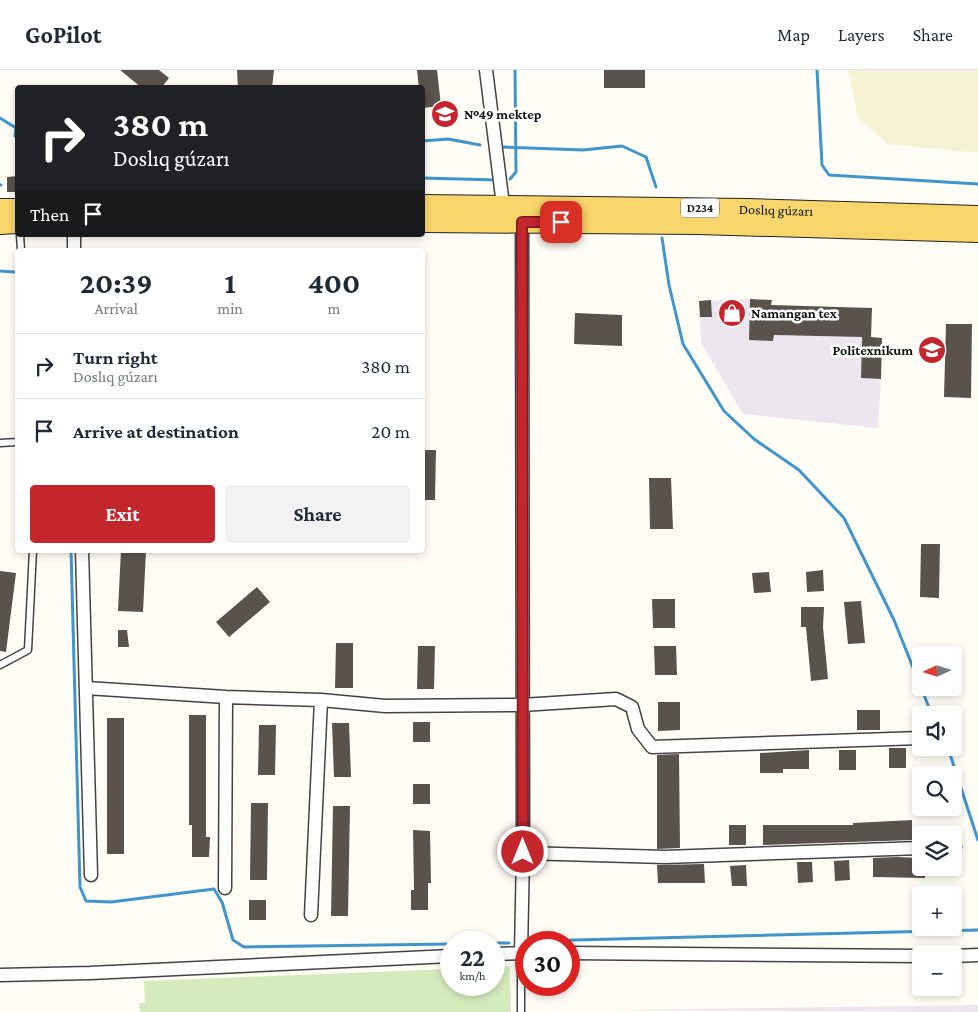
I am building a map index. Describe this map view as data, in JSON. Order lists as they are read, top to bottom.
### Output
{
  "streets": {
    "main road": ["D234", "Doslıq gúzarı"]
  },
  "places": {
    "school or university": ["№49 mektep", "Politexnikum"],
    "shop": ["Namangan tex"]
  },
  "north": "left",
  "page": {
    "header": "GoPilot",
    "nav": ["Map", "Layers", "Share"],
    "turn": ["380 m", "Doslıq gúzarı"],
    "then": "Then",
    "eta": [
      "20:39",
      "Arrival",
      "1",
      "min",
      "400",
      "m"
    ],
    "list": [
      {
        "name": "Turn right",
        "note": "Doslıq gúzarı",
        "value": "380 m"
      },
      {
        "name": "Arrive at destination",
        "value": "20 m"
      }
    ],
    "buttons": ["Exit", "Share"],
    "map_buttons": ["+", "−"],
    "speed": "22 km/h",
    "limit": "30"
  }
}
